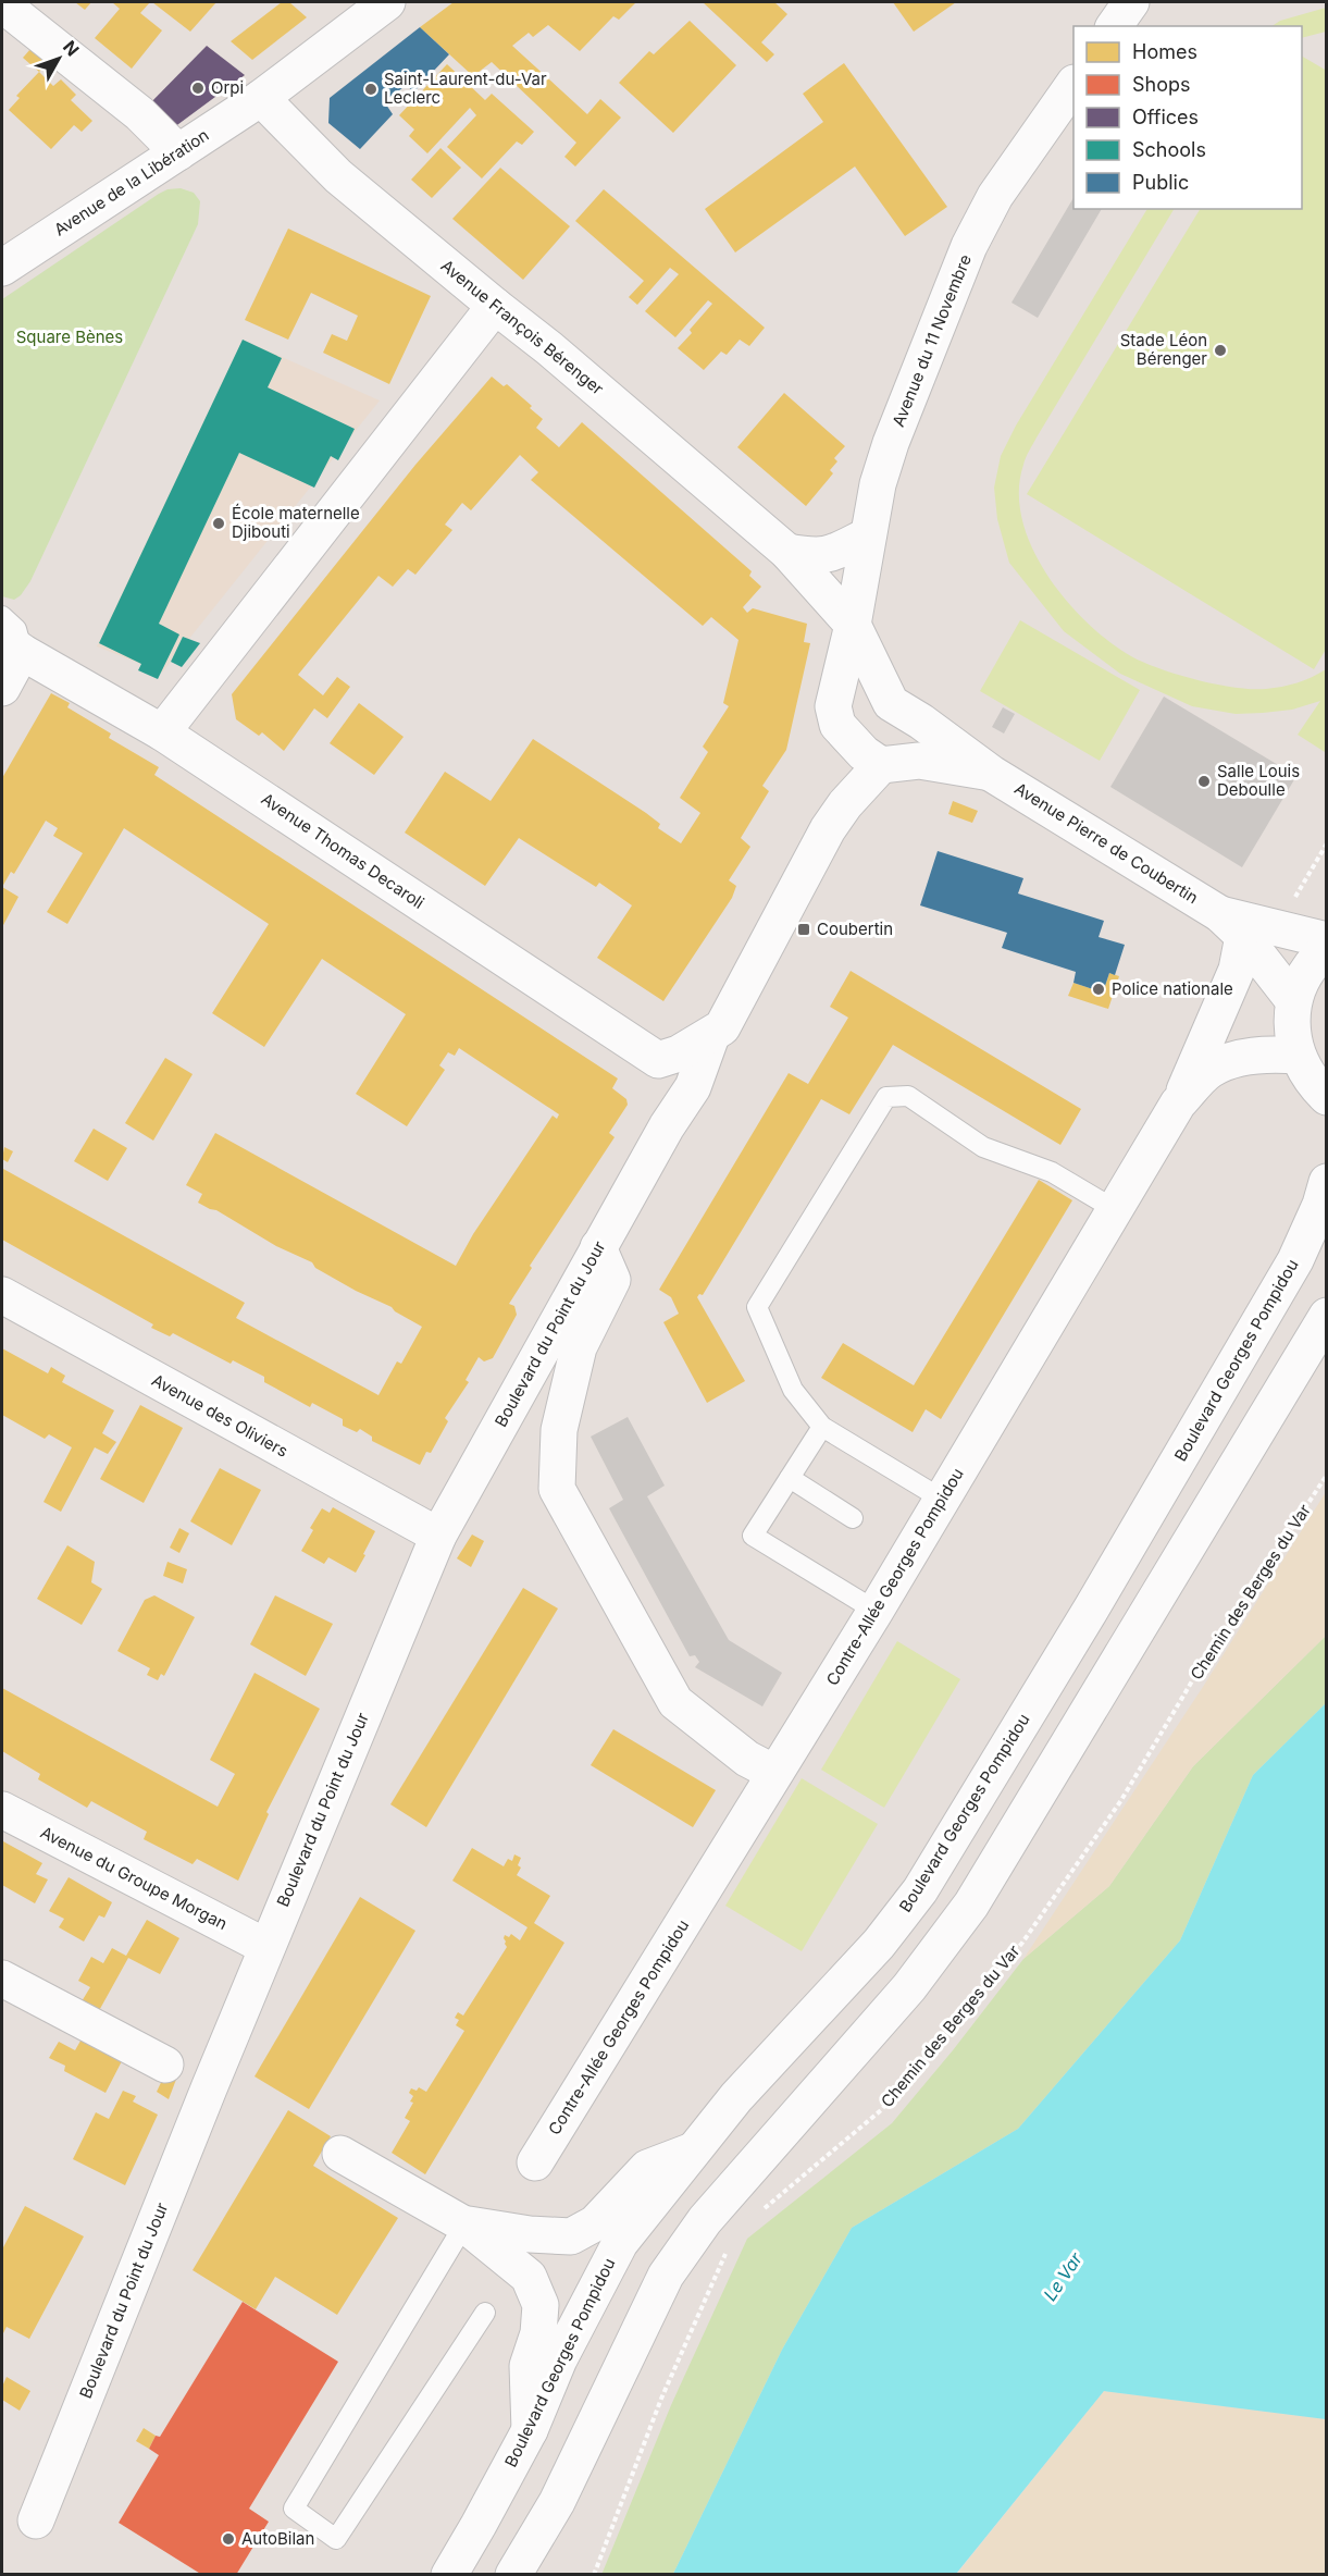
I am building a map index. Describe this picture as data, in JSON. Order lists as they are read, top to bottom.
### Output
{
  "streets": {
    "street": [
      "Avenue de la Libération",
      "Avenue François Bérenger",
      "Avenue du 11 Novembre",
      "Avenue Pierre de Coubertin",
      "Avenue Thomas Decaroli",
      "Boulevard du Point du Jour",
      "Boulevard Georges Pompidou",
      "Avenue des Oliviers",
      "Contre-Allée Georges Pompidou",
      "Avenue du Groupe Morgan"
    ],
    "path": ["Chemin des Berges du Var"]
  },
  "crossings": [
    ["Avenue de la Libération", "Avenue François Bérenger"],
    ["Avenue François Bérenger", "Avenue du 11 Novembre"],
    ["Avenue Pierre de Coubertin", "Boulevard du Point du Jour"],
    ["Avenue Thomas Decaroli", "Boulevard du Point du Jour"],
    ["Boulevard du Point du Jour", "Avenue des Oliviers"],
    ["Boulevard du Point du Jour", "Avenue du Groupe Morgan"]
  ],
  "water": ["Le Var"],
  "parks": ["Square Bènes"],
  "places": {
    "other": [
      "Orpi",
      "Saint-Laurent-du-Var Leclerc",
      "Stade Léon Bérenger",
      "École maternelle Djibouti",
      "Salle Louis Deboulle",
      "Police nationale",
      "AutoBilan"
    ],
    "transit": ["Coubertin"]
  },
  "legend": [
    "Homes",
    "Shops",
    "Offices",
    "Schools",
    "Public"
  ],
  "north": "top right"
}
